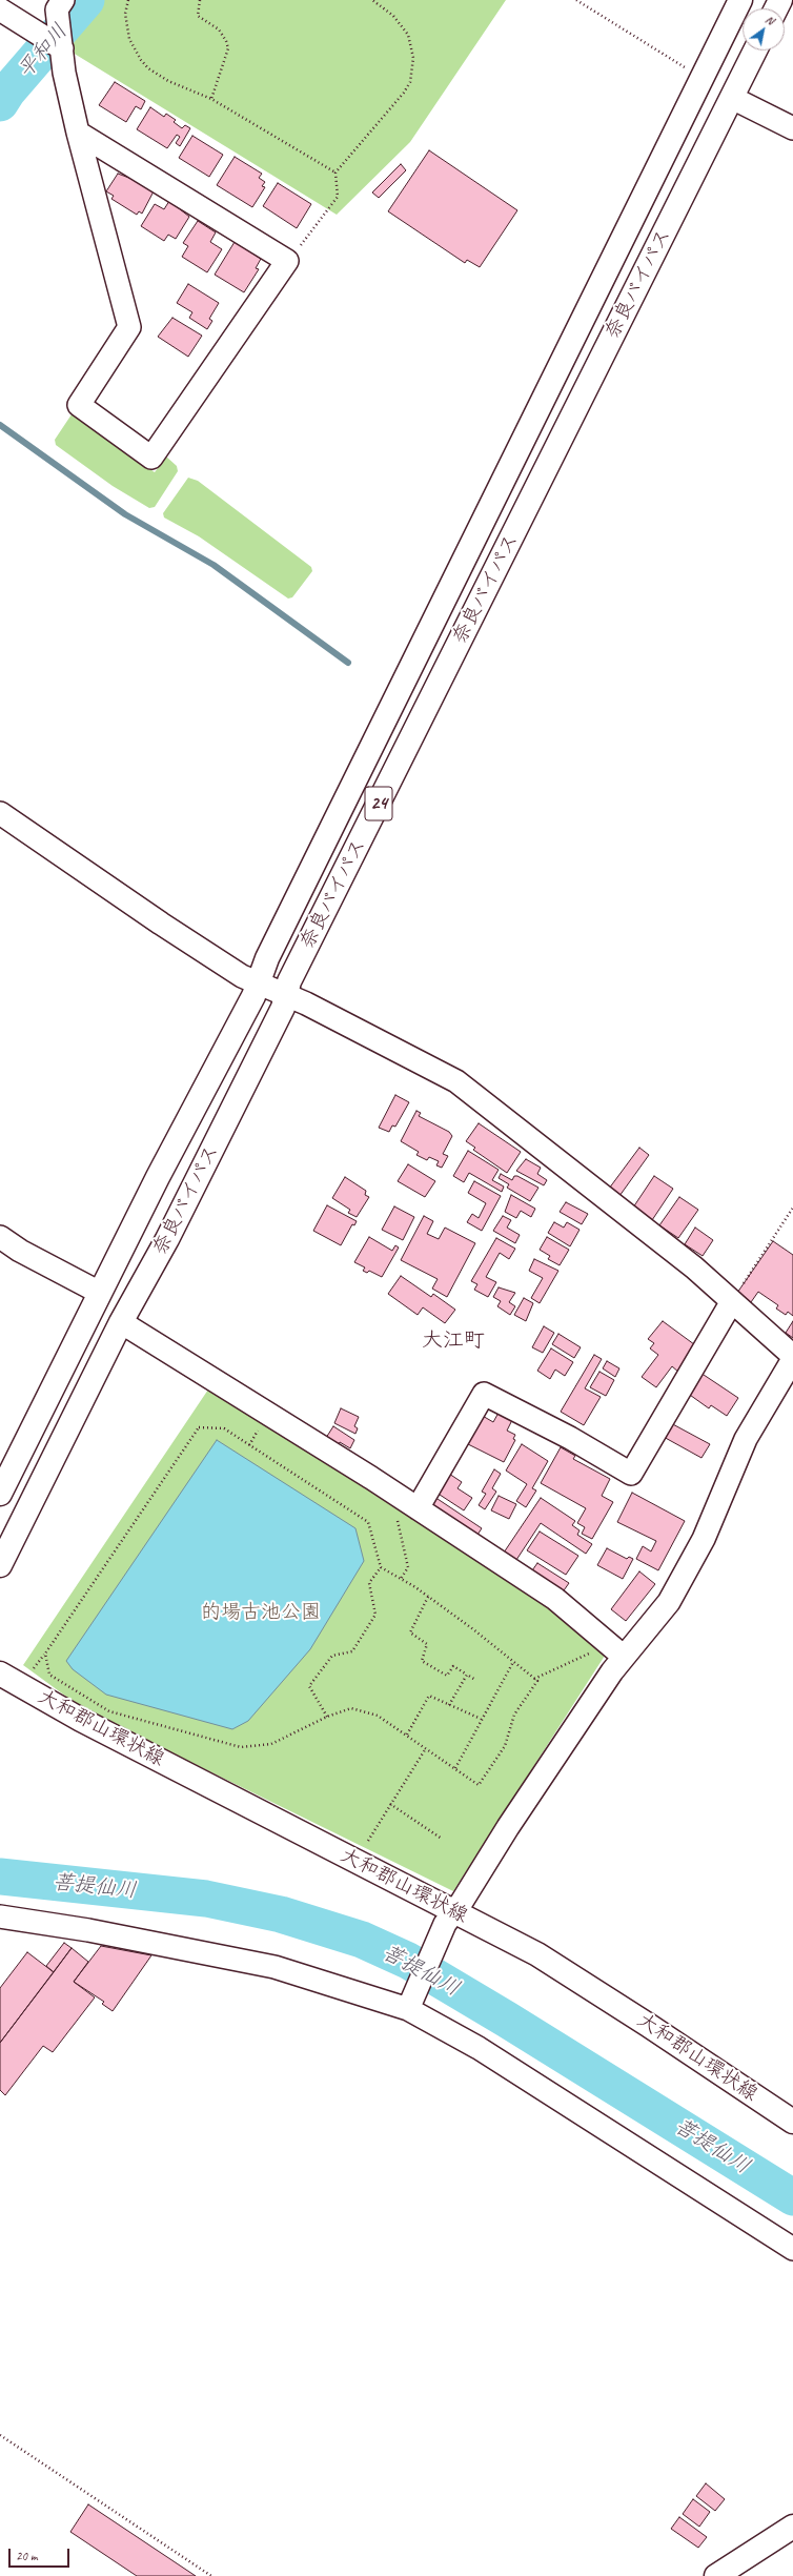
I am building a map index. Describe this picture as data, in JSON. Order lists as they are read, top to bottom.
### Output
{
  "streets": {
    "main road": ["奈良バイパス", "24", "大和郡山環状線"]
  },
  "districts": ["大江町"],
  "water": ["平和川", "菩提仙川"],
  "parks": ["的場古池公園"],
  "scale_bar": "20 m",
  "north": "top right"
}
